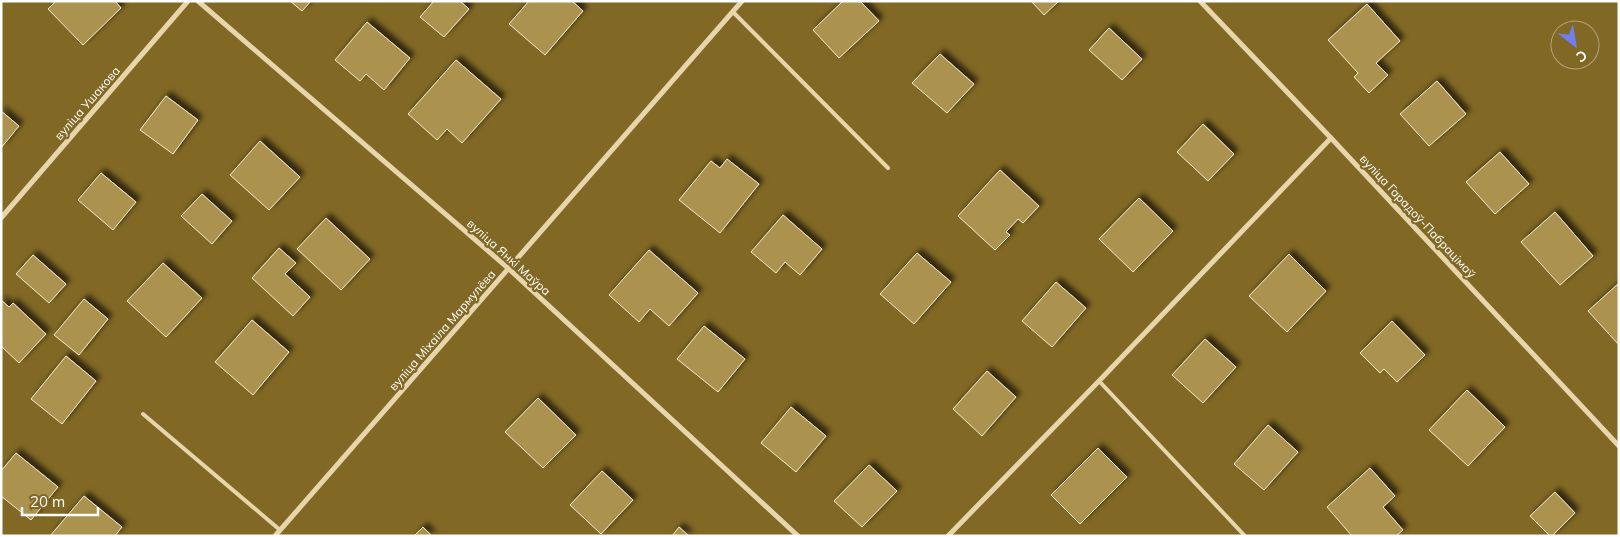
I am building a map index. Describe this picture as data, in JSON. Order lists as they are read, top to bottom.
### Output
{
  "streets": {
    "street": [
      "вуліца Ушакова",
      "вуліца Гарадоў-Пабрацімаў",
      "вуліца Янкі Маўра",
      "вуліца Міхаіла Мармулёва"
    ]
  },
  "crossings": [
    ["вуліца Янкі Маўра", "вуліца Міхаіла Мармулёва"]
  ],
  "scale_bar": "20 m",
  "north": "bottom right"
}
